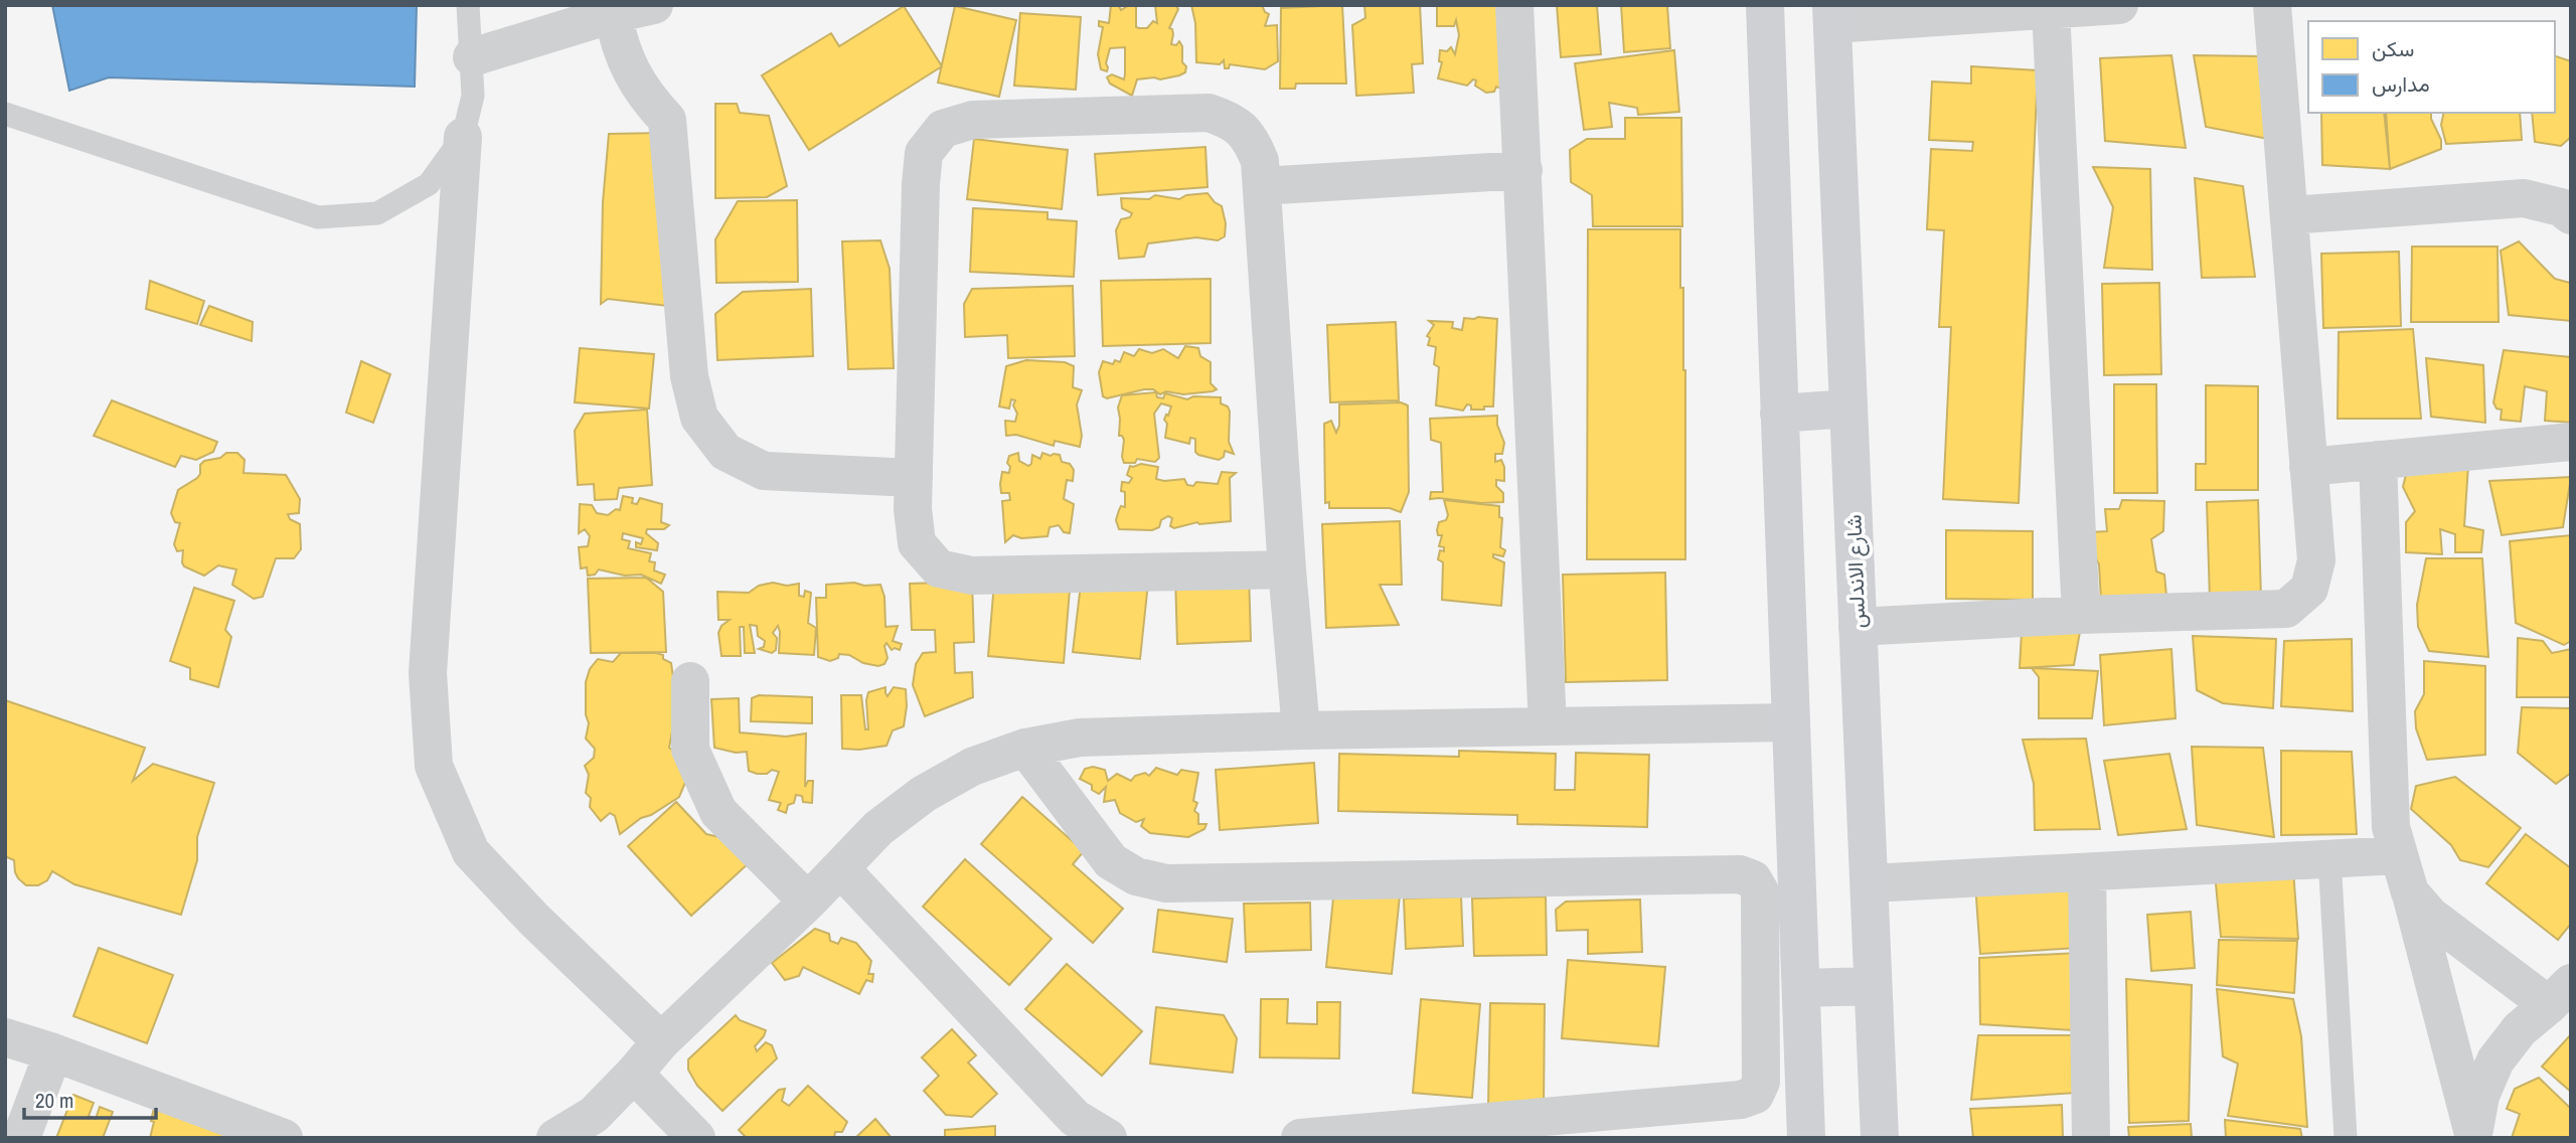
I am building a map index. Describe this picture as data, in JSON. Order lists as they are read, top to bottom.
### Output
{
  "streets": {
    "street": ["شارع الاندلس"]
  },
  "legend": ["سكن", "مدارس"],
  "scale_bar": "20 m"
}
